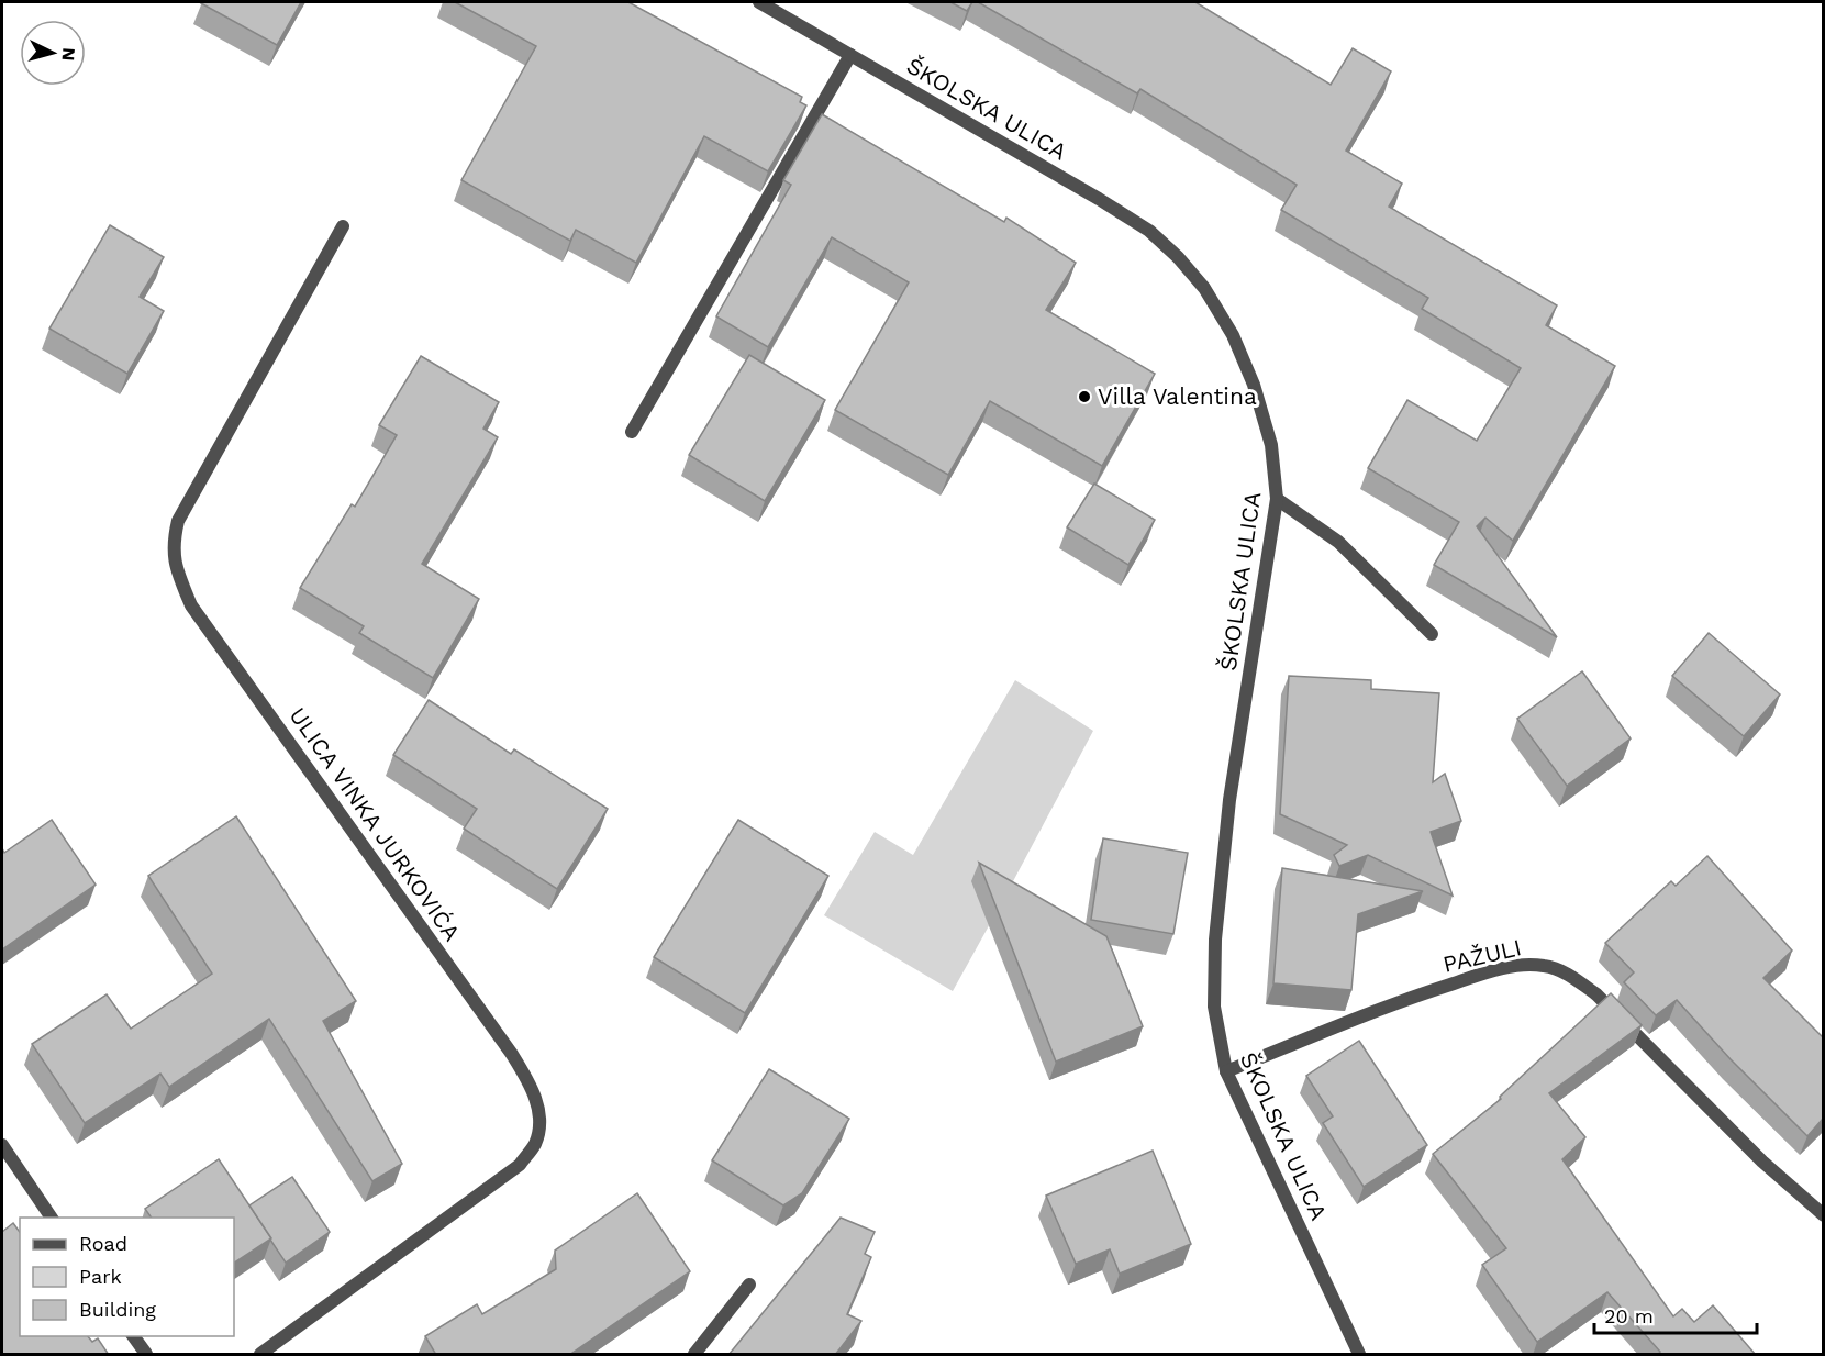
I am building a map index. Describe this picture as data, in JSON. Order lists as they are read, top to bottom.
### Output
{
  "streets": {
    "street": ["ŠKOLSKA ULICA", "ULICA VINKA JURKOVIĆA", "PAŽULI"]
  },
  "crossings": [
    ["ŠKOLSKA ULICA", "PAŽULI"]
  ],
  "places": ["Villa Valentina"],
  "legend": ["Road", "Park", "Building"],
  "scale_bar": "20 m",
  "north": "right"
}
